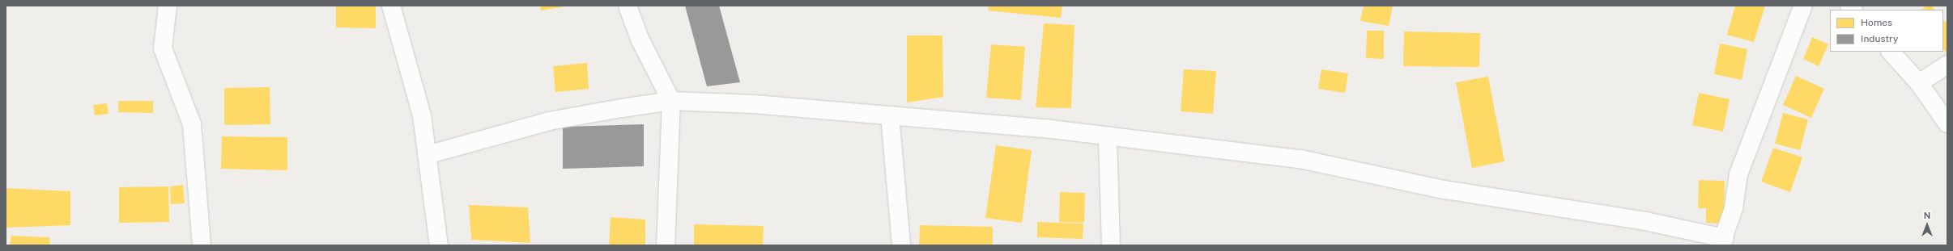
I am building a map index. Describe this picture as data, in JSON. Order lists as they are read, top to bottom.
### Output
{
  "legend": ["Homes", "Industry"],
  "north": "top"
}
